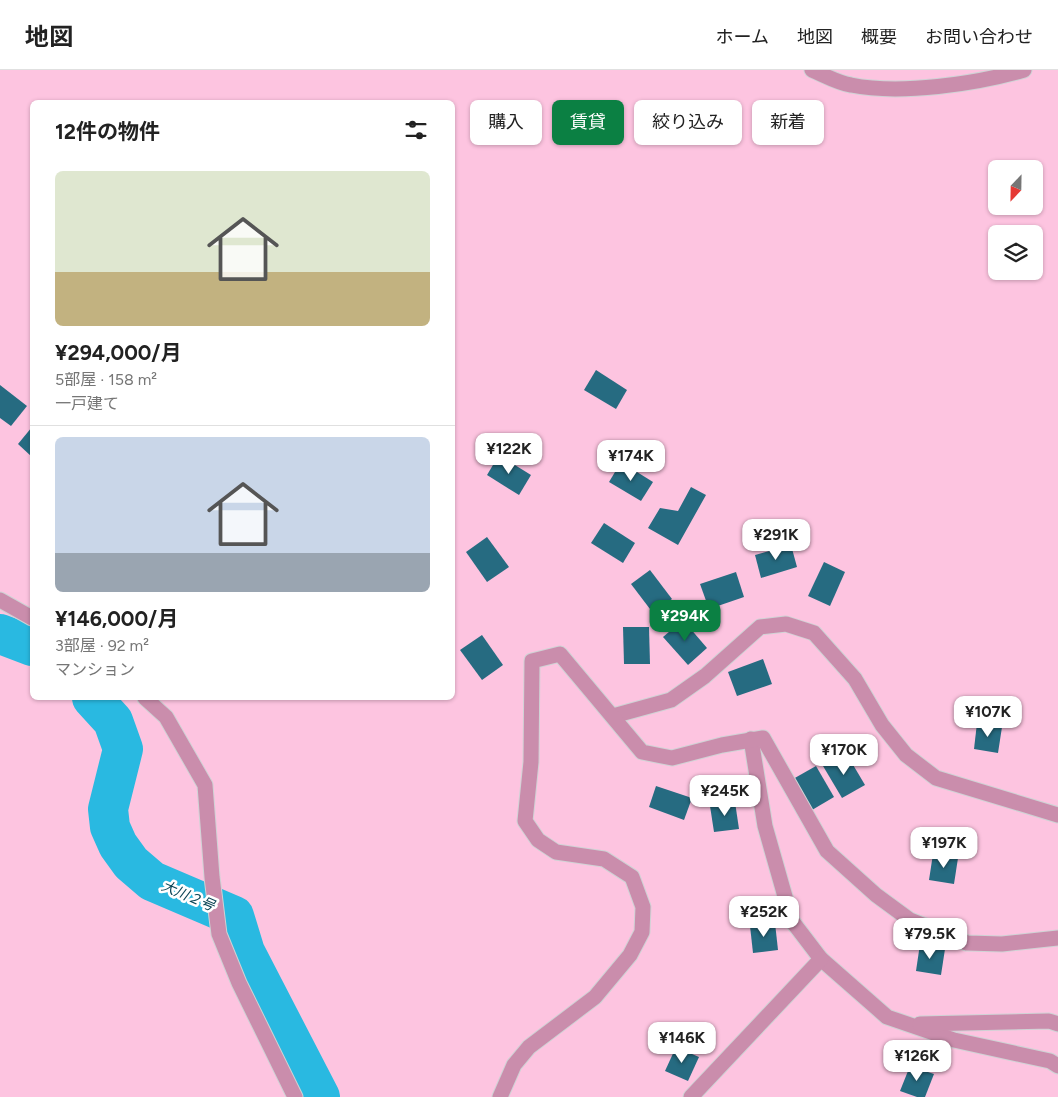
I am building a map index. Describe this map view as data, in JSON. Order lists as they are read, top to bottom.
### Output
{
  "water": ["大川２号"],
  "north": "bottom",
  "page": {
    "header": "地図",
    "nav": [
      "ホーム",
      "地図",
      "概要",
      "お問い合わせ"
    ],
    "chip": [
      "購入",
      "賃貸",
      "絞り込み",
      "新着"
    ],
    "heading": "12件の物件",
    "list": [
      {
        "name": "¥294,000/月",
        "note": "5部屋 · 158 m² · 一戸建て"
      },
      {
        "name": "¥146,000/月",
        "note": "3部屋 · 92 m² · マンション"
      }
    ],
    "price": [
      "¥122K",
      "¥174K",
      "¥291K",
      "¥294K",
      "¥107K",
      "¥170K",
      "¥245K",
      "¥197K",
      "¥252K",
      "¥79.5K",
      "¥146K",
      "¥126K"
    ]
  }
}
